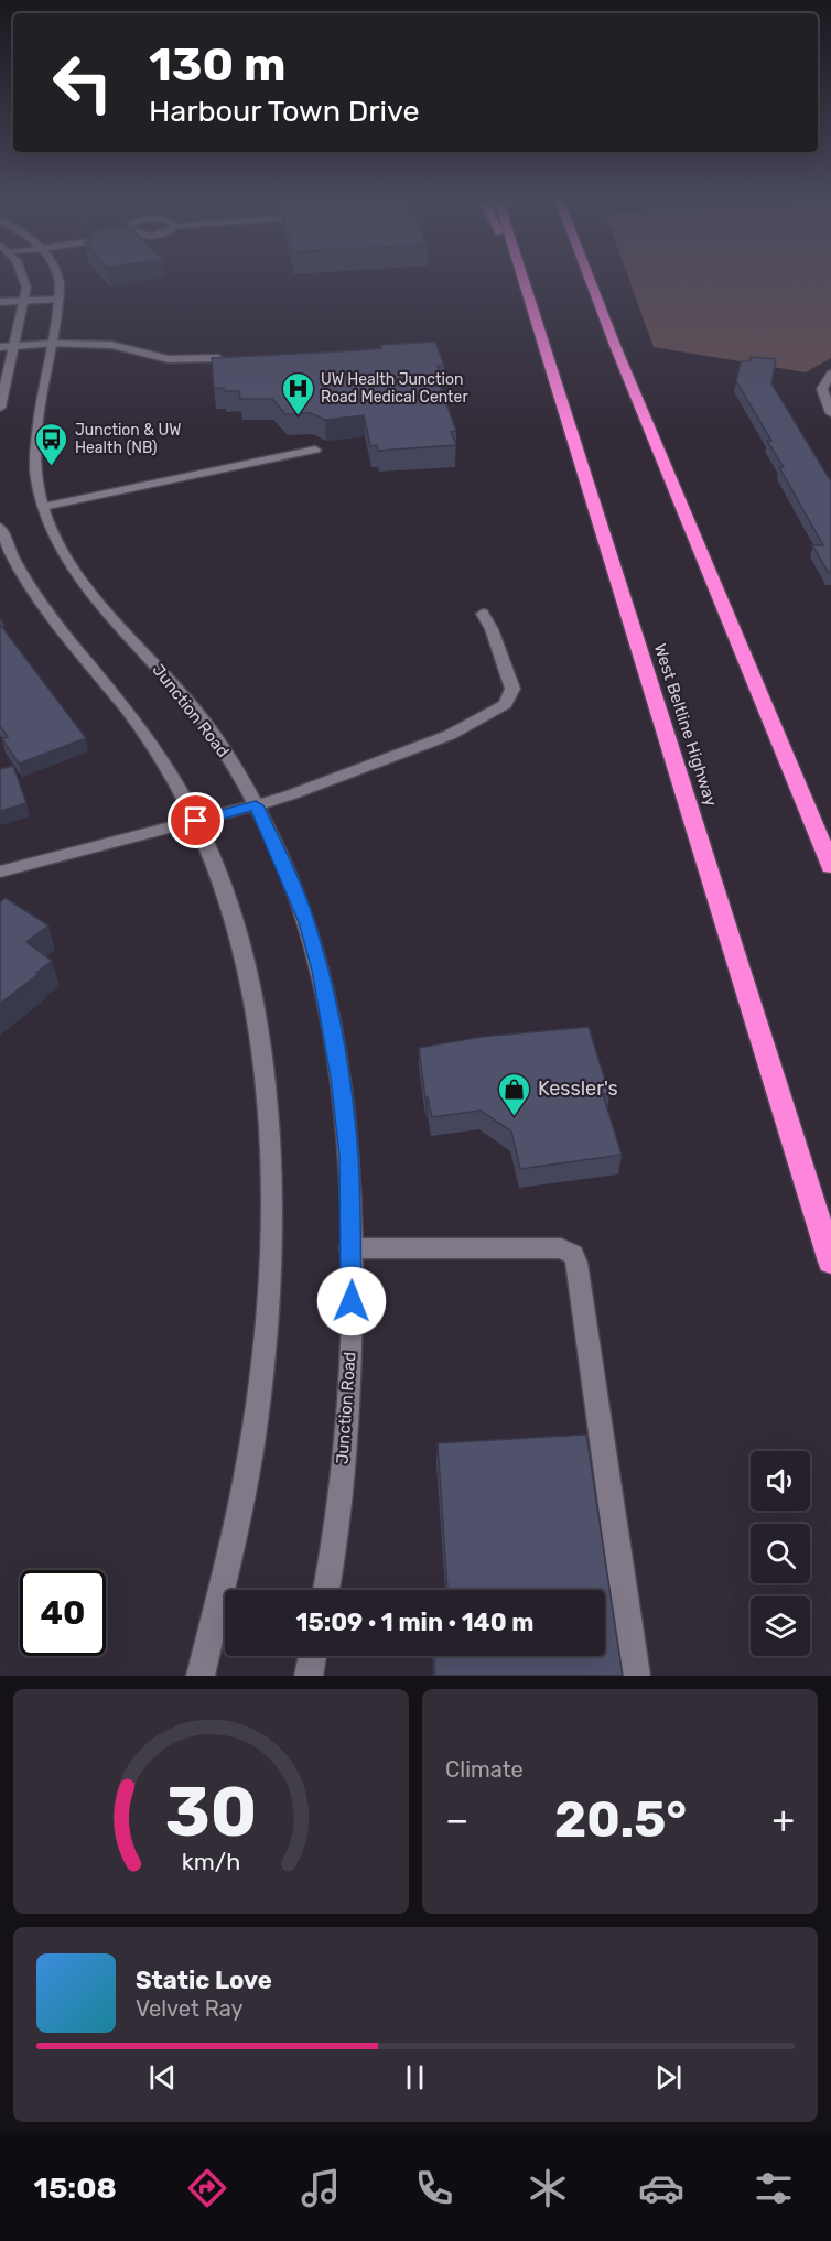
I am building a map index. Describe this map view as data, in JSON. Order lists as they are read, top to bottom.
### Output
{
  "streets": {
    "highway": ["West Beltline Highway"],
    "street": ["Junction Road"]
  },
  "places": {
    "hospital": ["UW Health Junction Road Medical Center"],
    "bus stop": ["Junction & UW Health (NB)"],
    "shop": ["Kessler's"]
  },
  "page": {
    "turn": ["130 m", "Harbour Town Drive"],
    "limit": "40",
    "trip": "15:09 · 1 min · 140 m",
    "tile": "Climate",
    "heat": ["−", "20.5°", "+"],
    "song": ["Static Love", "Velvet Ray"],
    "tabs": "15:08",
    "gauge": ["30", "km/h"]
  }
}
